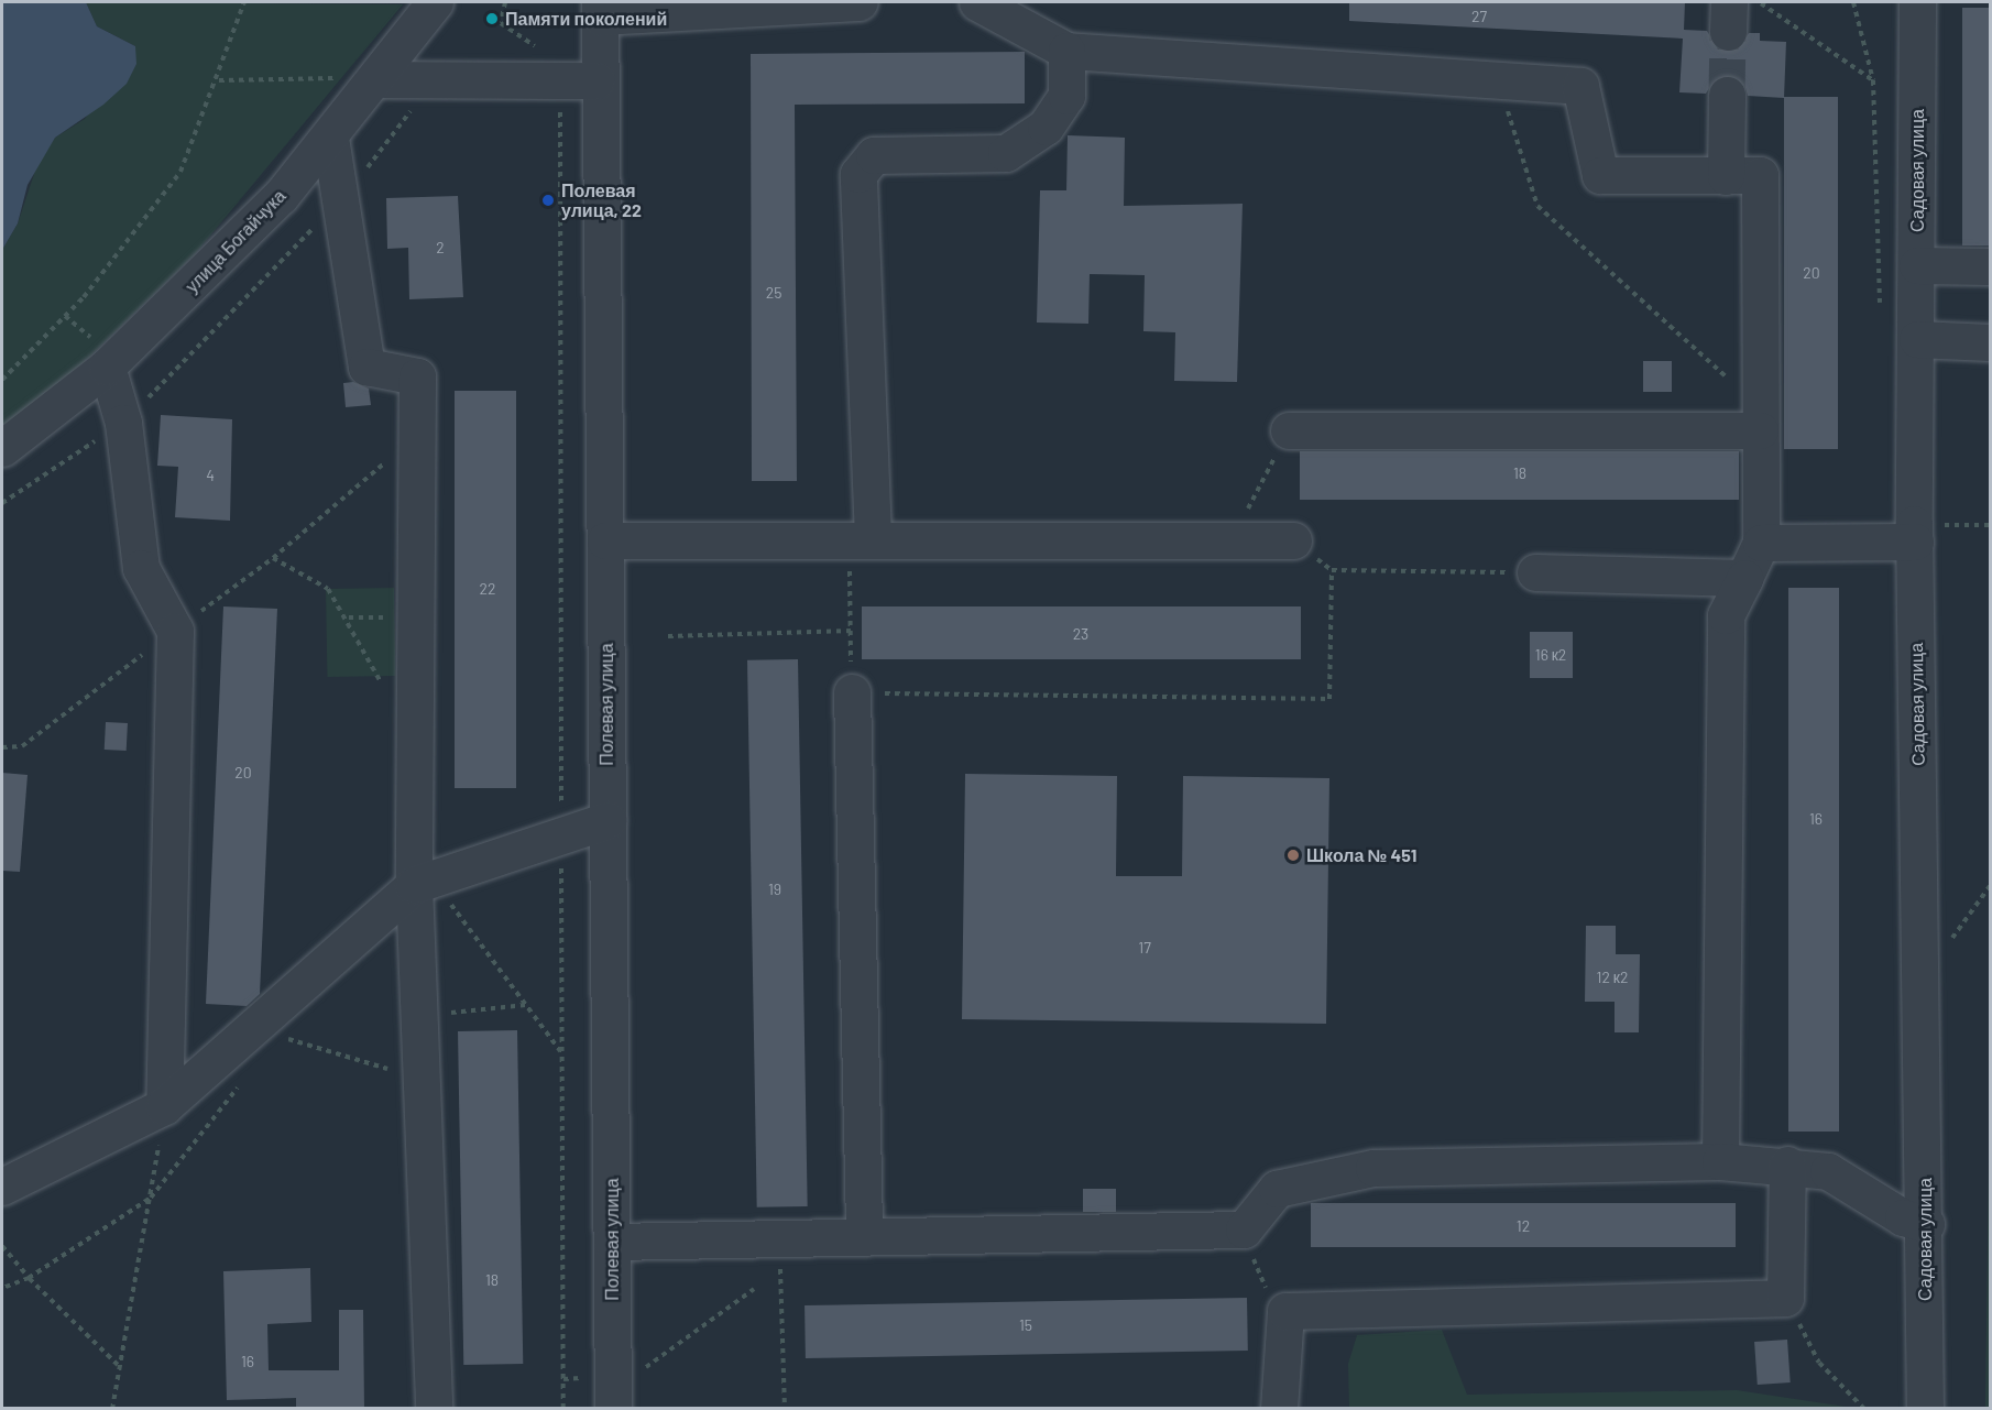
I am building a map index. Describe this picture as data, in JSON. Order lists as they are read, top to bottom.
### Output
{
  "streets": {
    "street": ["Садовая улица", "улица Богайчука", "Полевая улица"]
  },
  "places": ["Памяти поколений", "Полевая улица, 22", "Школа № 451"],
  "house_numbers": [
    "27",
    "2",
    "20",
    "25",
    "18",
    "4",
    "22",
    "23",
    "16 к2",
    "20",
    "16",
    "19",
    "17",
    "12 к2",
    "12",
    "18",
    "15",
    "16"
  ]
}
